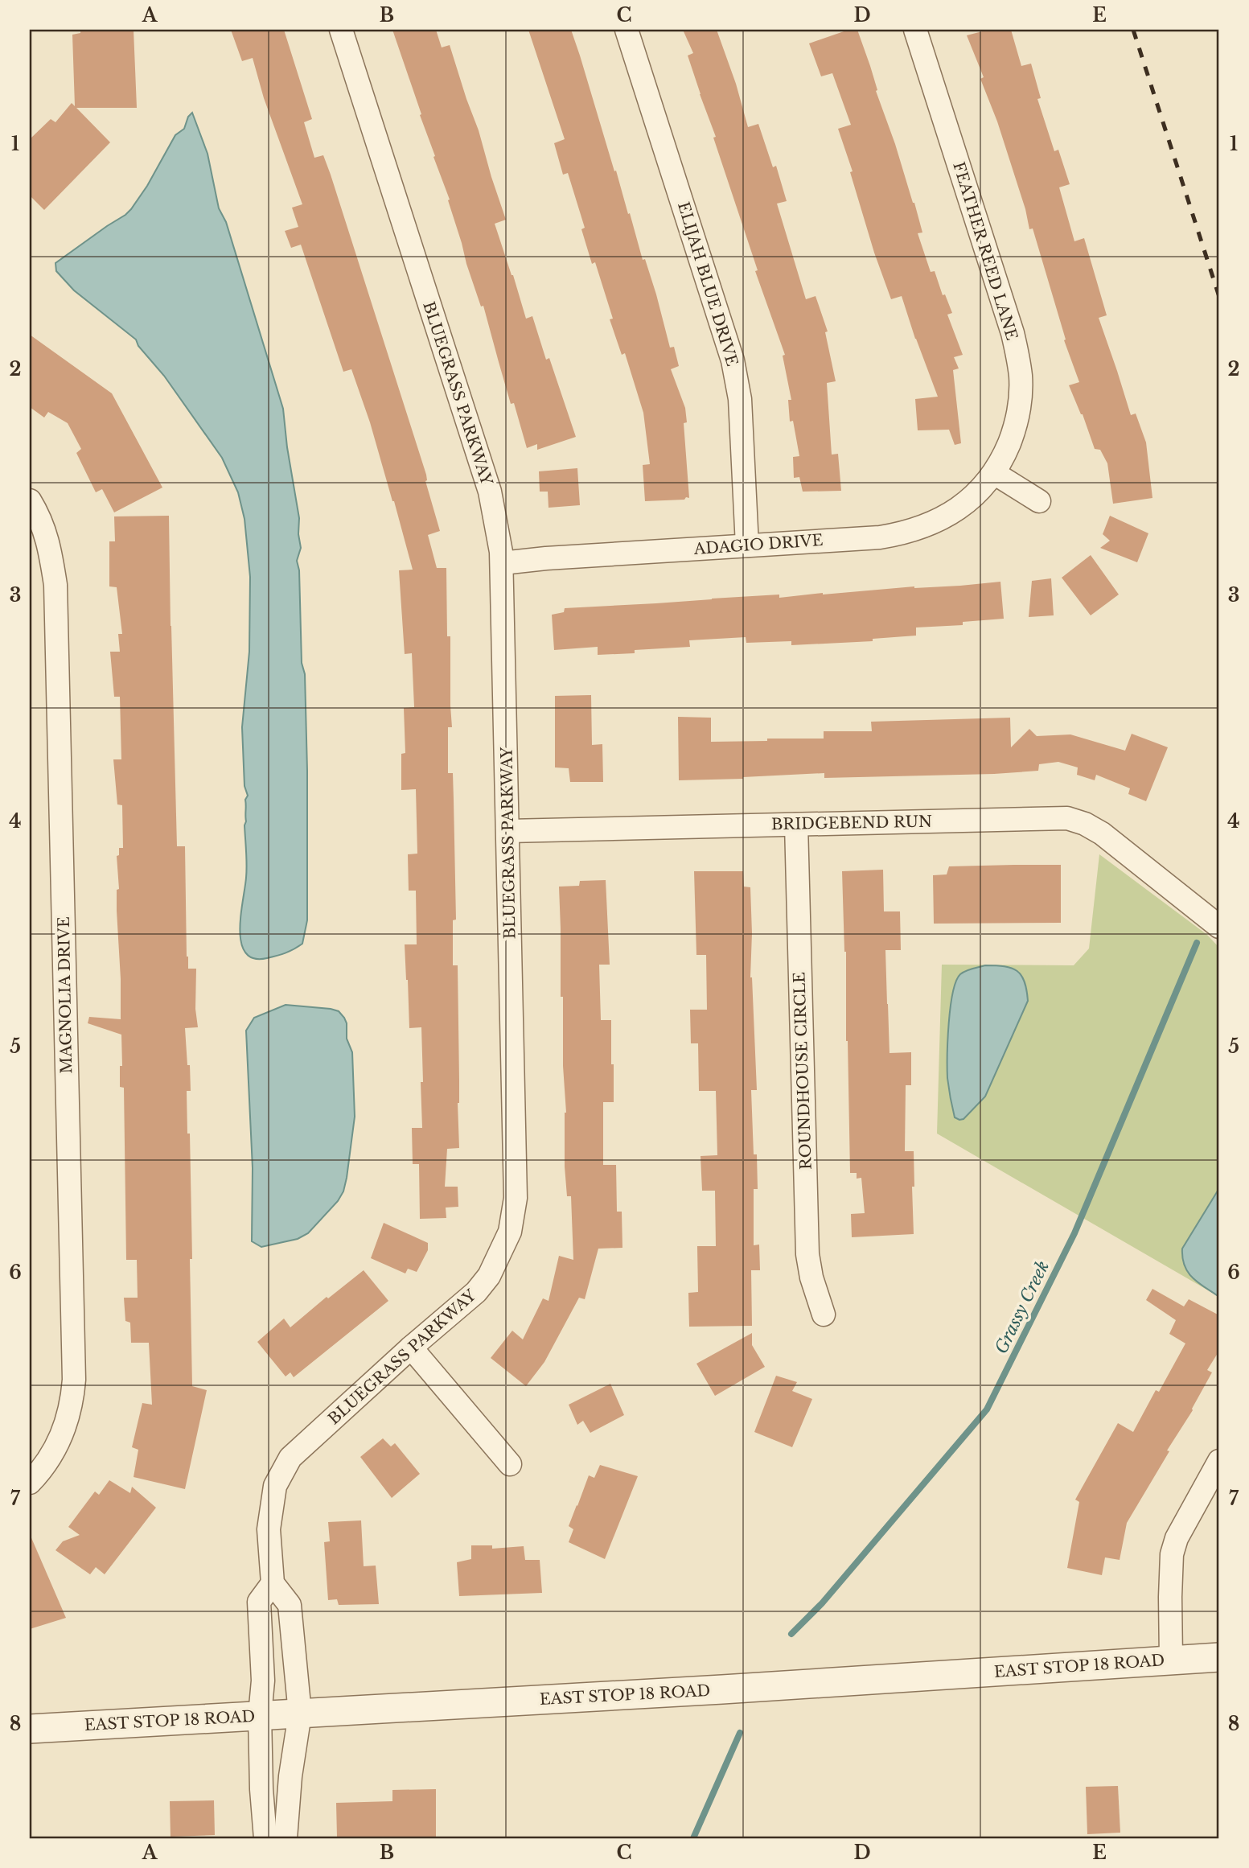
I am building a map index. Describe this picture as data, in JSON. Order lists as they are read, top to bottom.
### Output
{
  "streets": {
    "street": [
      "FEATHER REED LANE",
      "ELIJAH BLUE DRIVE",
      "BLUEGRASS PARKWAY",
      "ADAGIO DRIVE",
      "BRIDGEBEND RUN",
      "MAGNOLIA DRIVE",
      "ROUNDHOUSE CIRCLE",
      "EAST STOP 18 ROAD"
    ]
  },
  "crossings": [
    ["FEATHER REED LANE", "ADAGIO DRIVE"],
    ["ELIJAH BLUE DRIVE", "ADAGIO DRIVE"],
    ["BLUEGRASS PARKWAY", "ADAGIO DRIVE"],
    ["BLUEGRASS PARKWAY", "BRIDGEBEND RUN"],
    ["BRIDGEBEND RUN", "ROUNDHOUSE CIRCLE"]
  ],
  "water": ["Grassy Creek"],
  "grid": {
    "columns": [
      "A",
      "B",
      "C",
      "D",
      "E"
    ],
    "rows": [
      "1",
      "2",
      "3",
      "4",
      "5",
      "6",
      "7",
      "8"
    ]
  }
}
